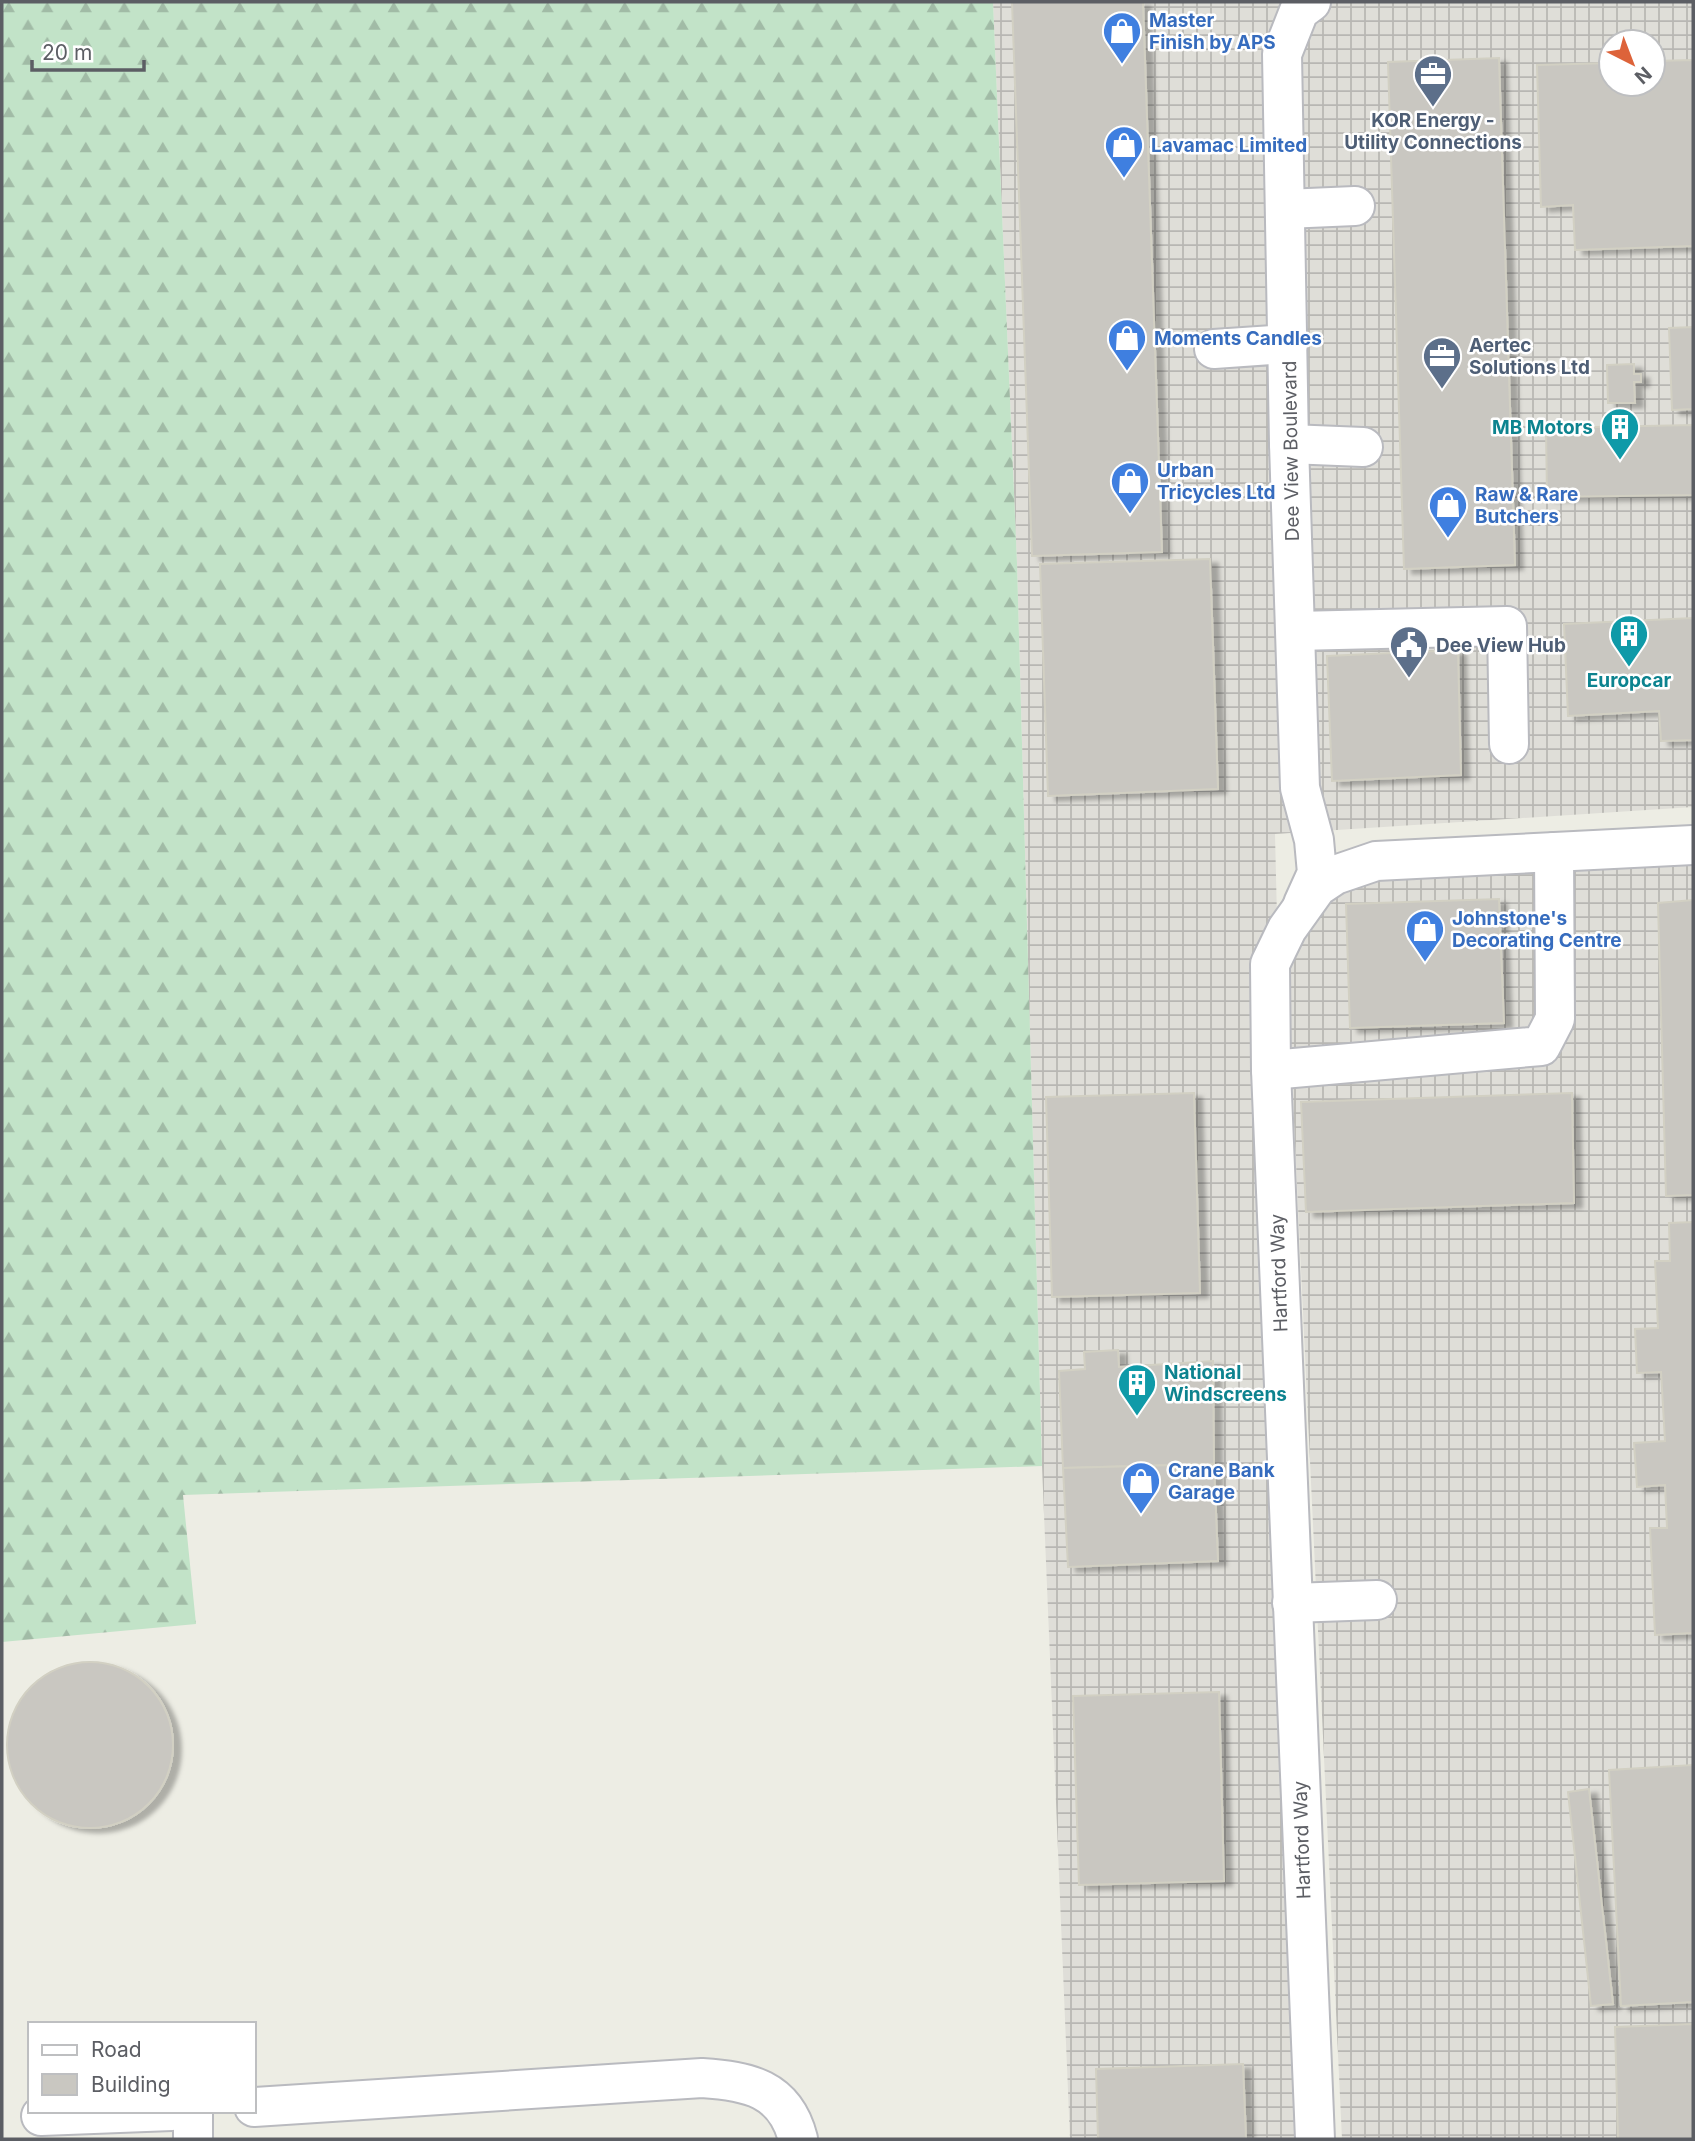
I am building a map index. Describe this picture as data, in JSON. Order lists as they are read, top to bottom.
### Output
{
  "streets": {
    "street": ["Dee View Boulevard", "Hartford Way"]
  },
  "crossings": [
    ["Dee View Boulevard", "Hartford Way"]
  ],
  "places": {
    "shop": [
      "Master Finish by APS",
      "Lavamac Limited",
      "Moments Candles",
      "Urban Tricycles Ltd",
      "Raw & Rare Butchers",
      "Johnstone's Decorating Centre",
      "Crane Bank Garage"
    ],
    "office": ["KOR Energy - Utility Connections", "Aertec Solutions Ltd"],
    "building": ["MB Motors", "Europcar", "National Windscreens"],
    "public building": ["Dee View Hub"]
  },
  "legend": ["Road", "Building"],
  "scale_bar": "20 m",
  "north": "bottom right"
}
